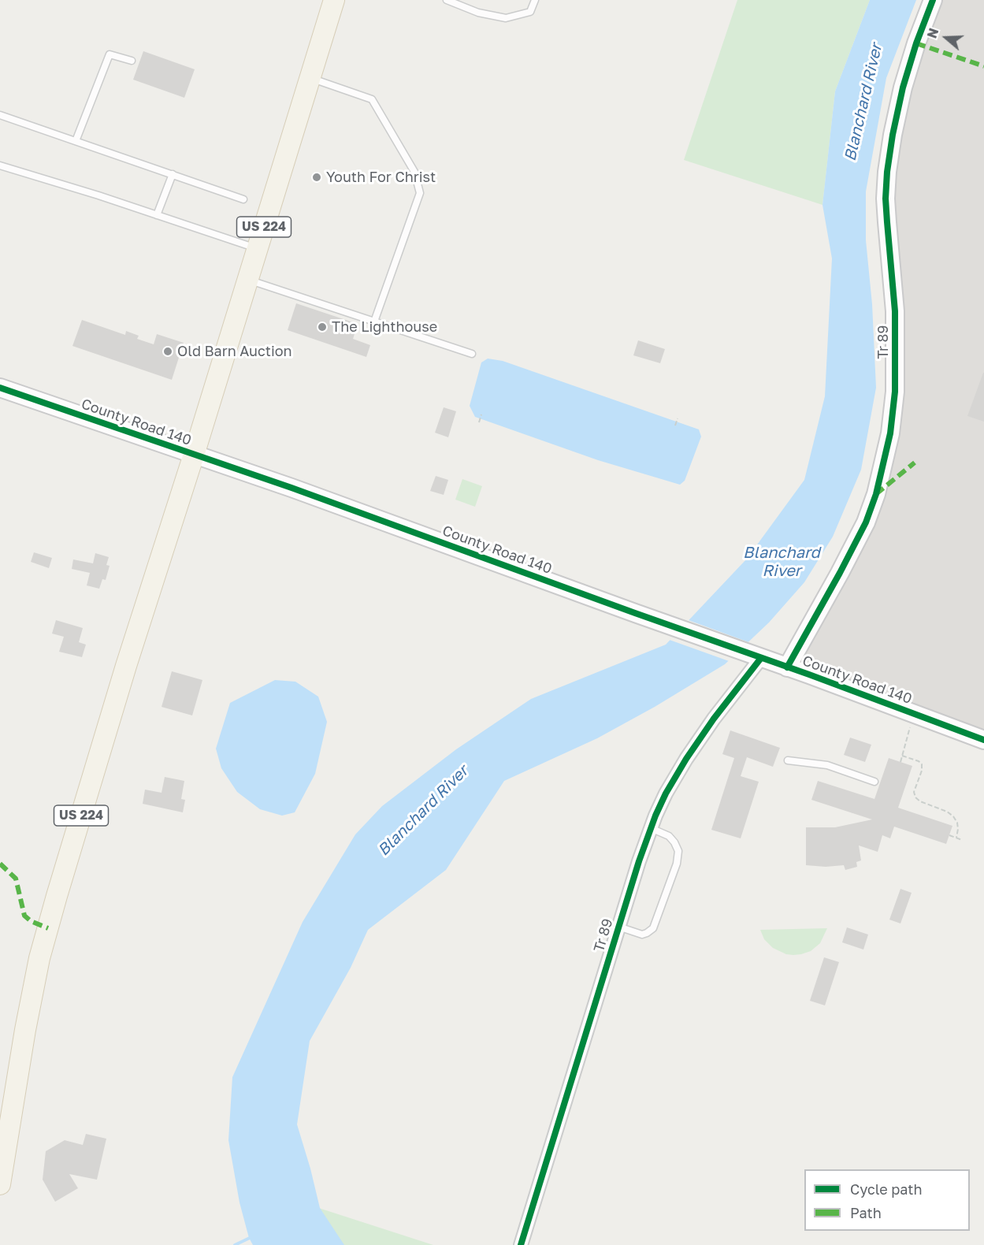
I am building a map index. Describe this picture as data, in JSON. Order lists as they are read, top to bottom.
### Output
{
  "streets": {
    "main road": ["US 224"],
    "street": ["Tr 89", "County Road 140"]
  },
  "crossings": [
    ["US 224", "County Road 140"],
    ["Tr 89", "County Road 140"]
  ],
  "water": ["Blanchard River"],
  "places": ["Youth For Christ", "The Lighthouse", "Old Barn Auction"],
  "legend": ["Cycle path", "Path"],
  "north": "left"
}
